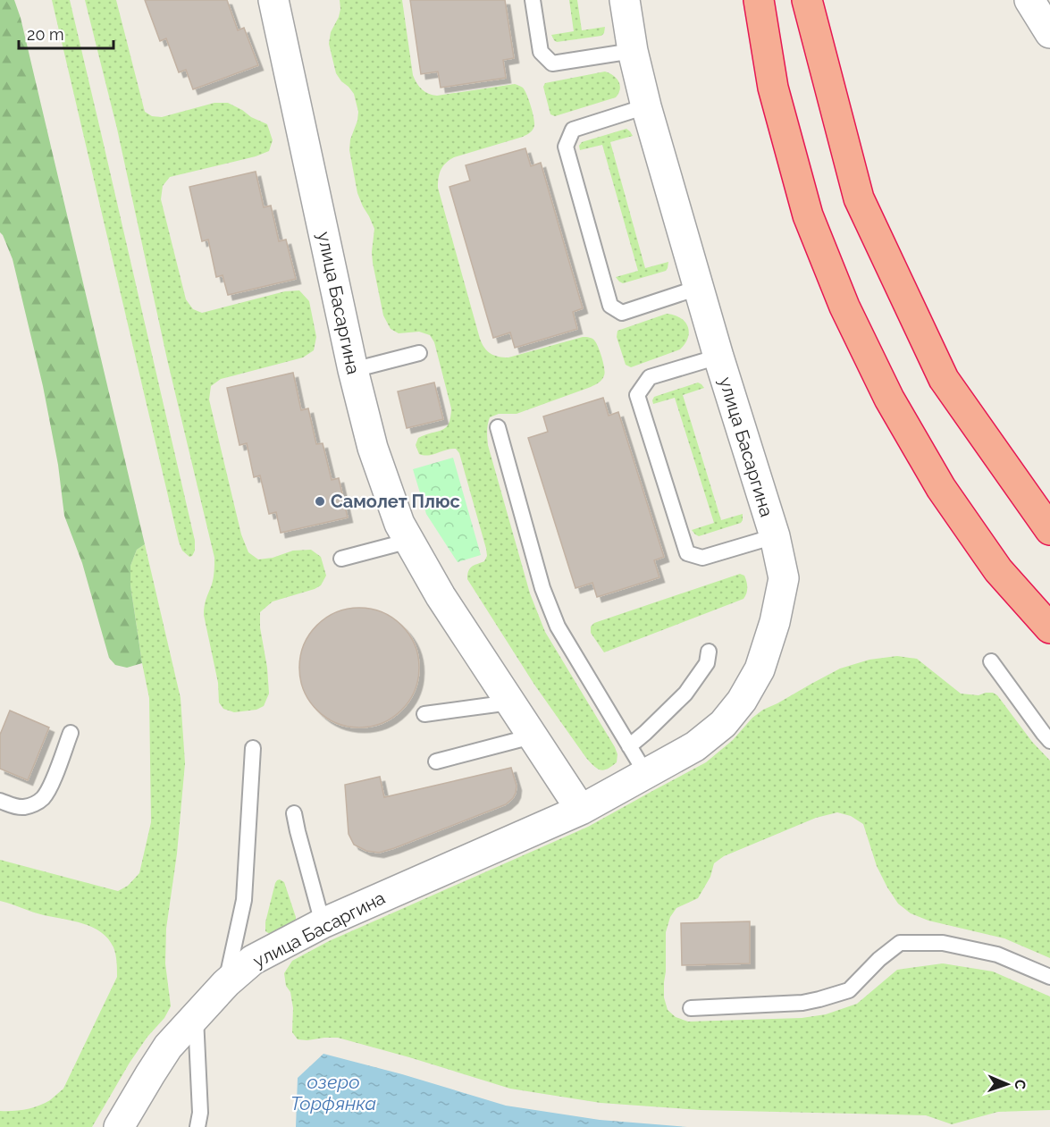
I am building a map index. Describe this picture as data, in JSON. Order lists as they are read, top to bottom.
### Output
{
  "streets": {
    "street": ["улица Басаргина"]
  },
  "water": ["озеро Торфянка"],
  "places": ["Самолет Плюс"],
  "scale_bar": "20 m",
  "north": "right"
}
